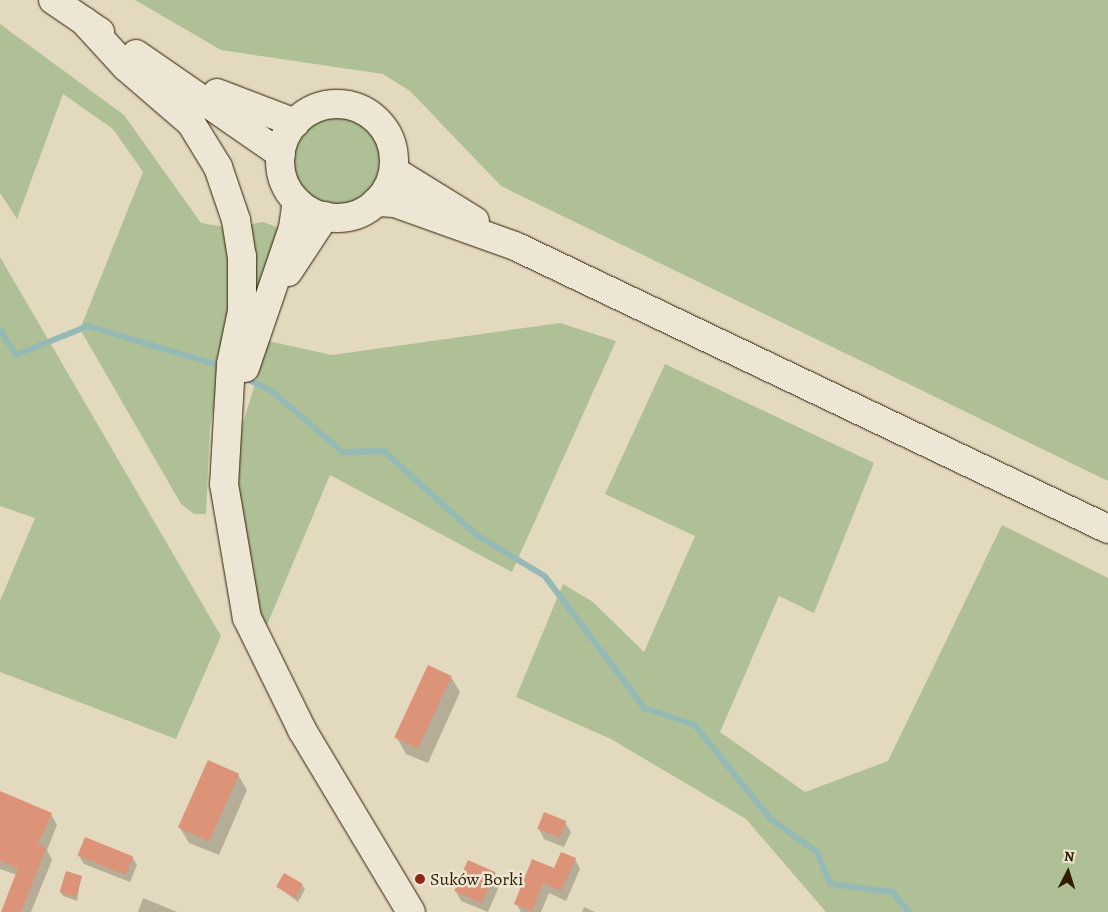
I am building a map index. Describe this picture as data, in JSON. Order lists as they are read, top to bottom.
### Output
{
  "places": ["Suków Borki"],
  "north": "top"
}
